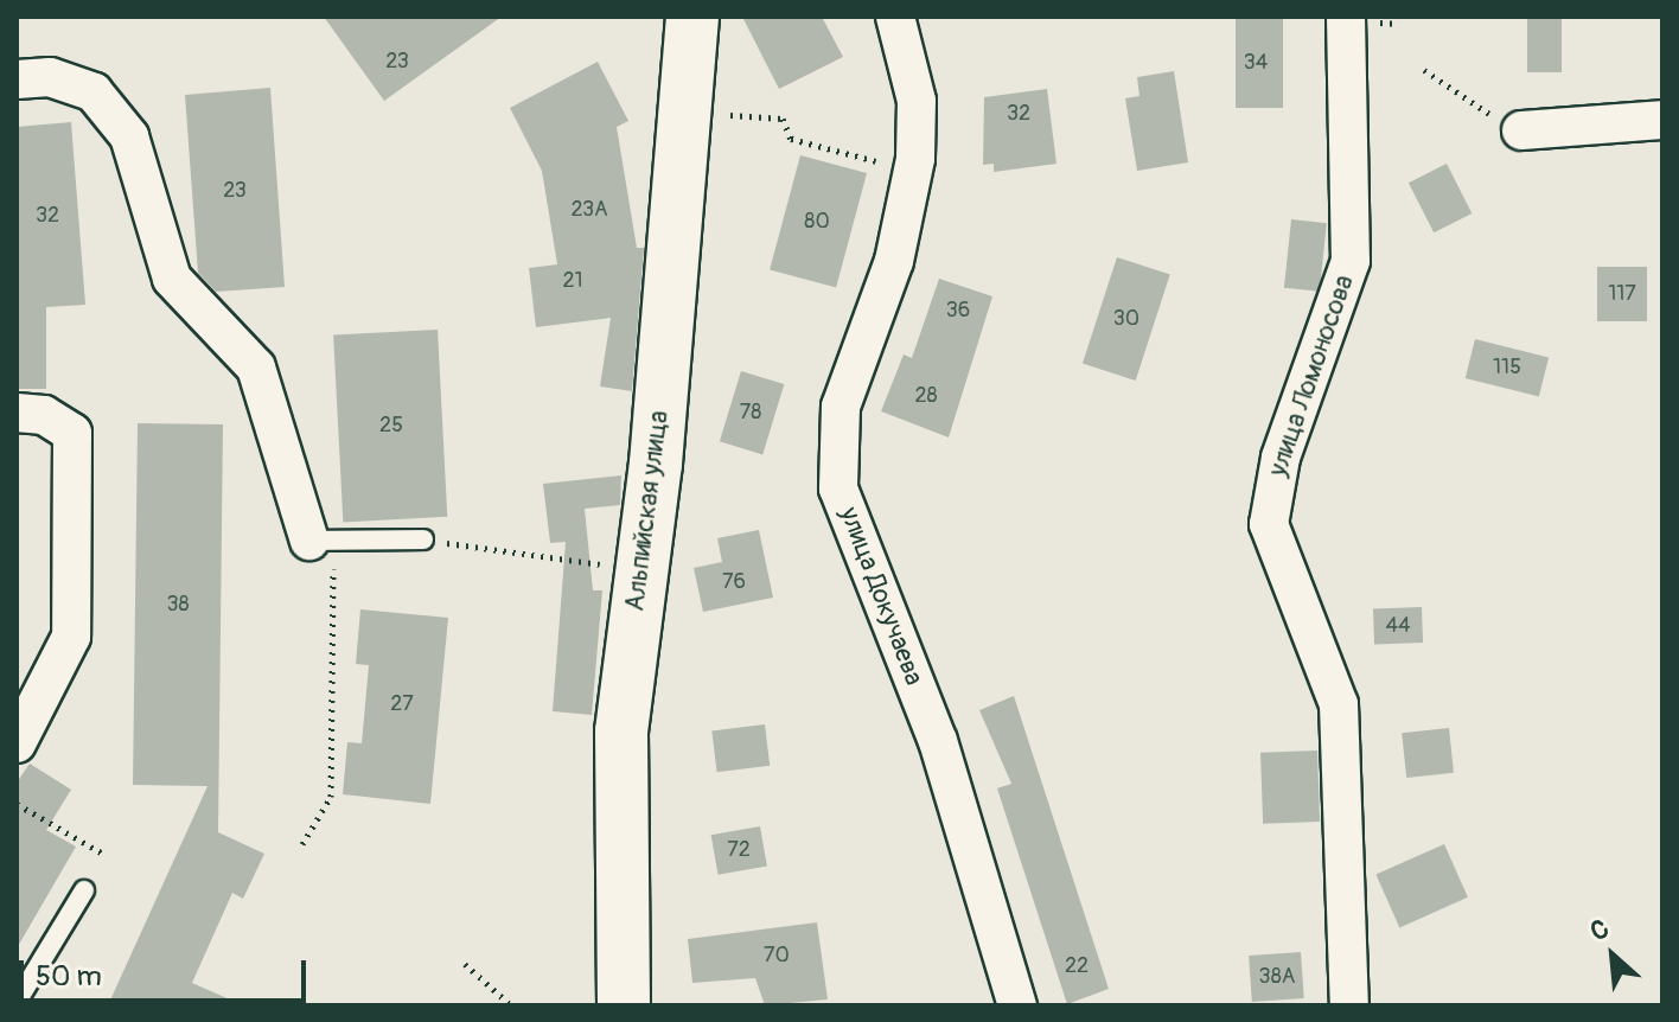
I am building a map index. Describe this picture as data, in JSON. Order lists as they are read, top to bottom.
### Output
{
  "streets": {
    "street": ["улица Ломоносова", "Альпийская улица", "улица Докучаева"]
  },
  "house_numbers": [
    "23",
    "34",
    "32",
    "23",
    "23А",
    "32",
    "80",
    "21",
    "117",
    "36",
    "30",
    "115",
    "28",
    "78",
    "25",
    "76",
    "38",
    "44",
    "27",
    "72",
    "70",
    "22",
    "38А"
  ],
  "scale_bar": "50 m",
  "north": "top left"
}
